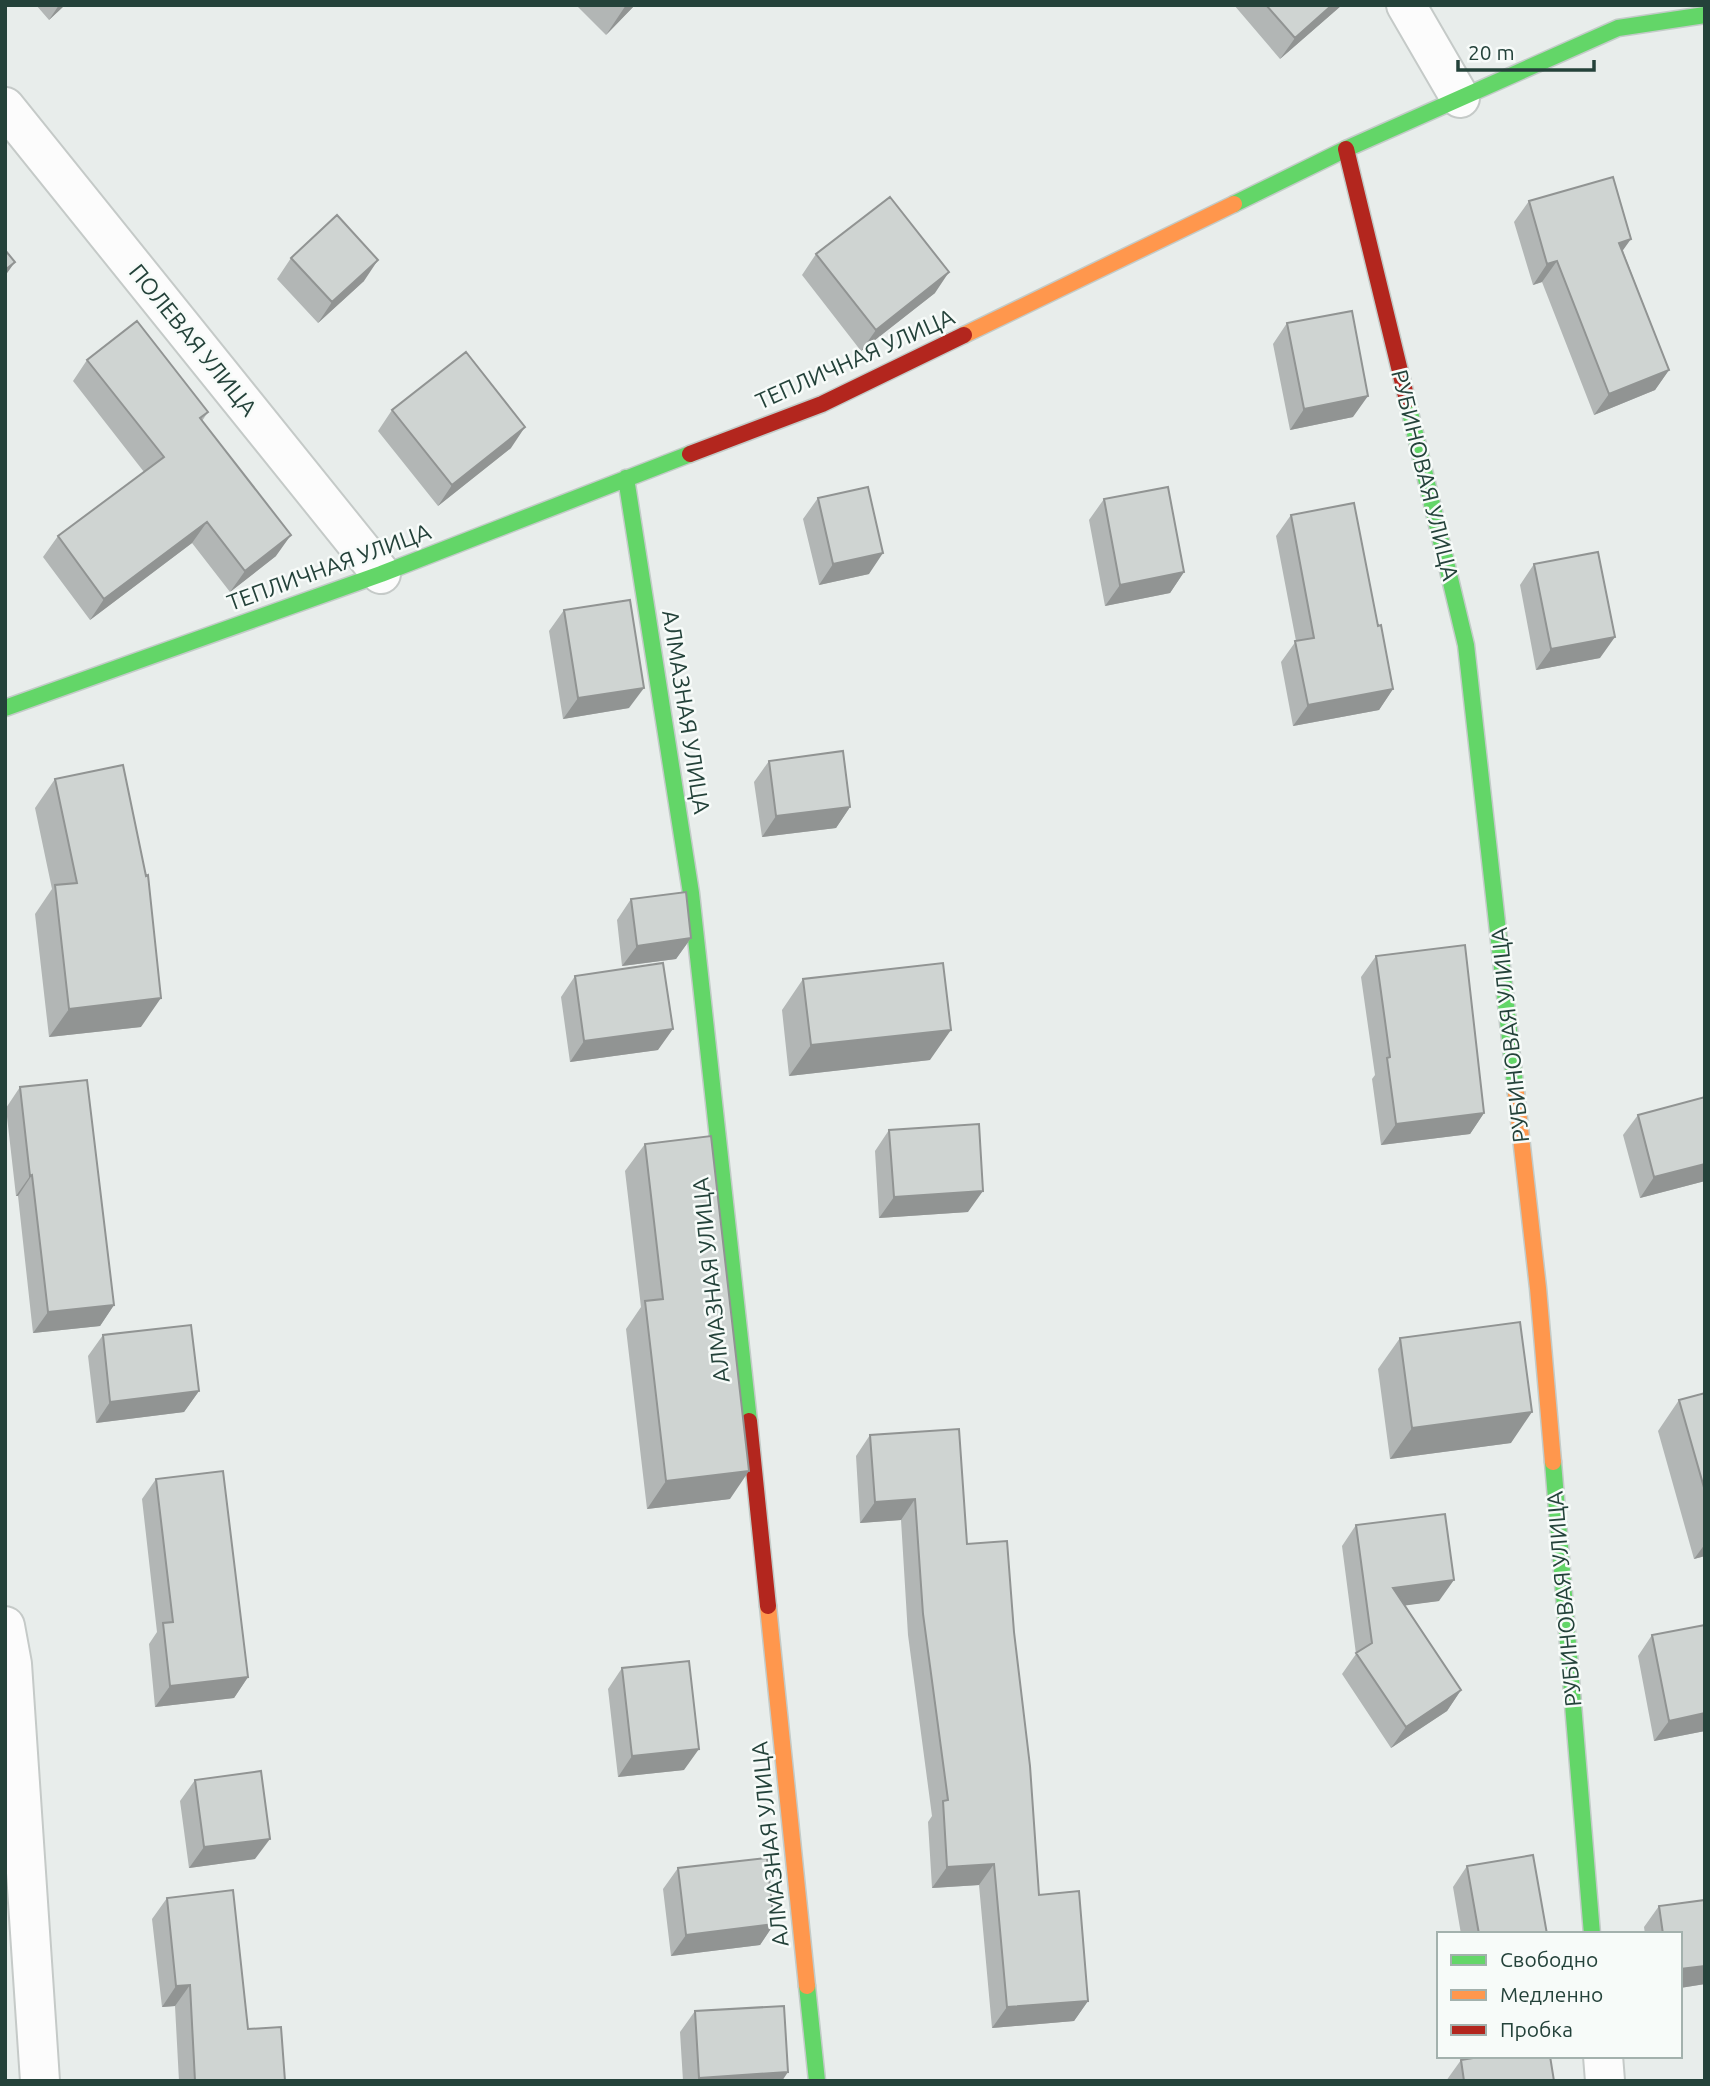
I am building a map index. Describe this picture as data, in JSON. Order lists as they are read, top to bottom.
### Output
{
  "streets": {
    "street": [
      "ПОЛЕВАЯ УЛИЦА",
      "ТЕПЛИЧНАЯ УЛИЦА",
      "РУБИНОВАЯ УЛИЦА",
      "АЛМАЗНАЯ УЛИЦА"
    ]
  },
  "crossings": [
    ["ПОЛЕВАЯ УЛИЦА", "ТЕПЛИЧНАЯ УЛИЦА"],
    ["ТЕПЛИЧНАЯ УЛИЦА", "РУБИНОВАЯ УЛИЦА"],
    ["ТЕПЛИЧНАЯ УЛИЦА", "АЛМАЗНАЯ УЛИЦА"]
  ],
  "legend": ["Свободно", "Медленно", "Пробка"],
  "scale_bar": "20 m"
}
